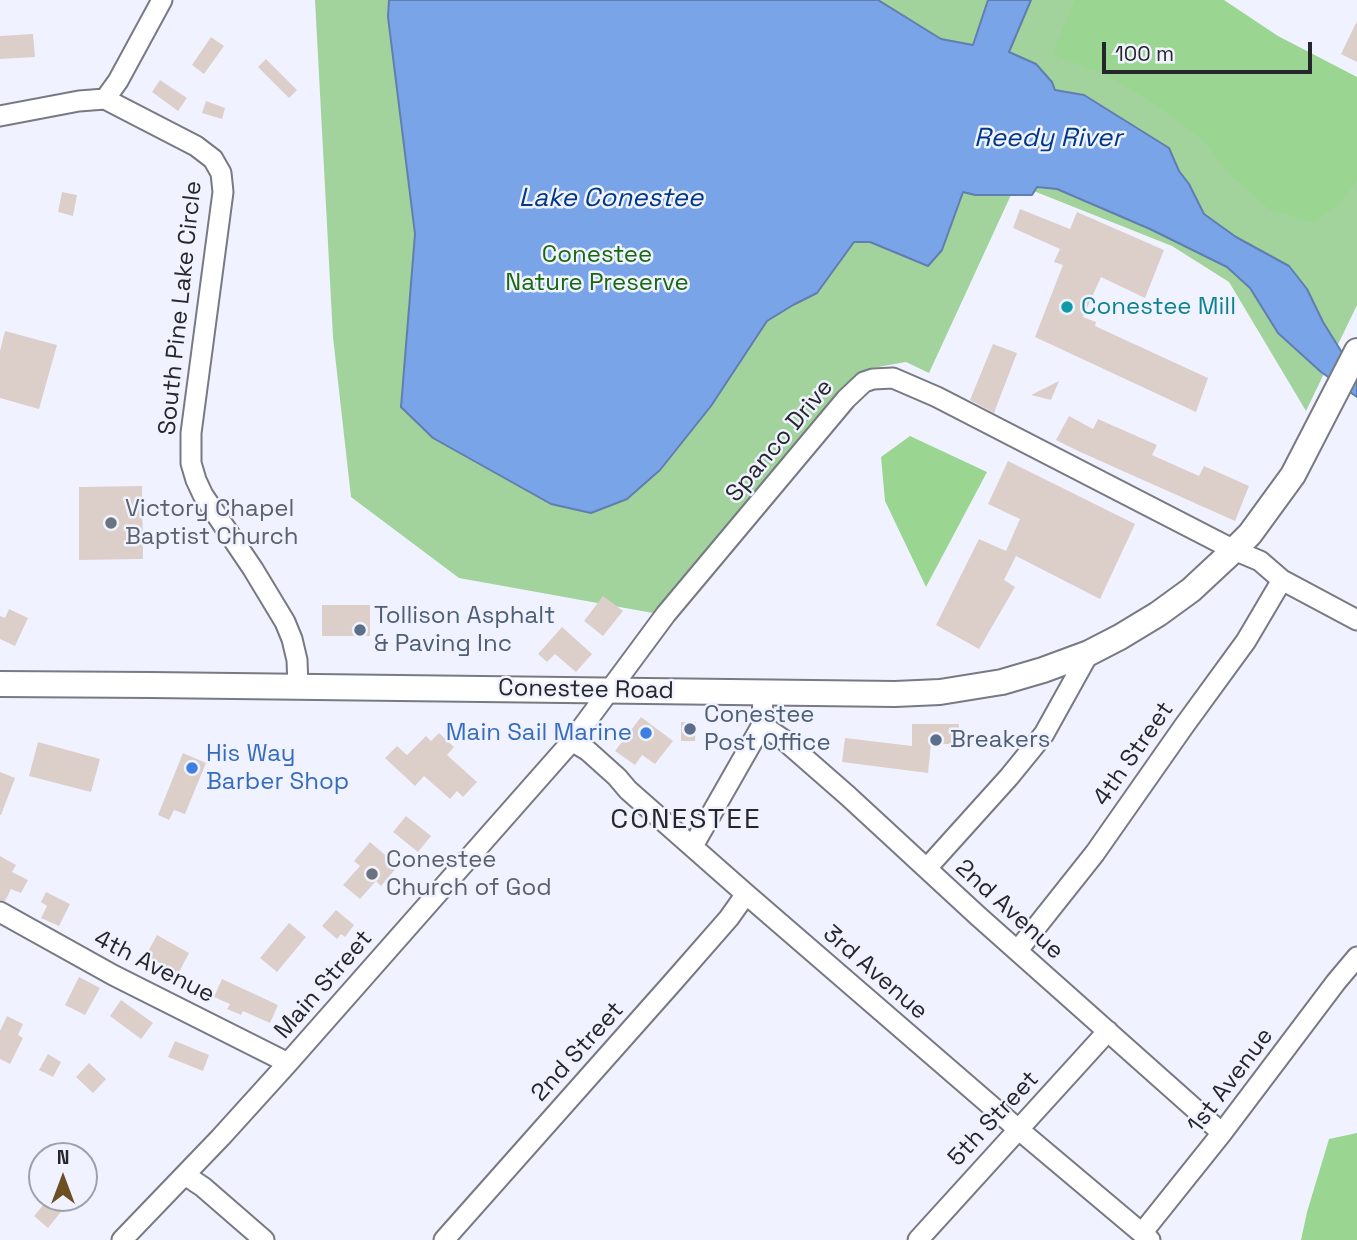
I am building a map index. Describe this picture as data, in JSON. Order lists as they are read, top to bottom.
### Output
{
  "streets": {
    "main road": ["Conestee Road"],
    "street": [
      "South Pine Lake Circle",
      "Spanco Drive",
      "4th Street",
      "2nd Avenue",
      "4th Avenue",
      "3rd Avenue",
      "Main Street",
      "2nd Street",
      "1st Avenue",
      "5th Street"
    ]
  },
  "crossings": [
    ["South Pine Lake Circle", "Conestee Road"],
    ["Spanco Drive", "Conestee Road"],
    ["Spanco Drive", "Main Street"],
    ["Conestee Road", "Main Street"],
    ["4th Street", "2nd Avenue"],
    ["2nd Avenue", "1st Avenue"],
    ["2nd Avenue", "5th Street"],
    ["4th Avenue", "Main Street"],
    ["3rd Avenue", "Main Street"],
    ["3rd Avenue", "2nd Street"],
    ["3rd Avenue", "1st Avenue"],
    ["3rd Avenue", "5th Street"]
  ],
  "districts": ["CONESTEE"],
  "water": ["Reedy River", "Lake Conestee"],
  "parks": ["Conestee Nature Preserve"],
  "places": [
    "Conestee Mill",
    "Victory Chapel Baptist Church",
    "Tollison Asphalt & Paving Inc",
    "Conestee Post Office",
    "Main Sail Marine",
    "Breakers",
    "His Way Barber Shop",
    "Conestee Church of God"
  ],
  "scale_bar": "100 m",
  "north": "top"
}
